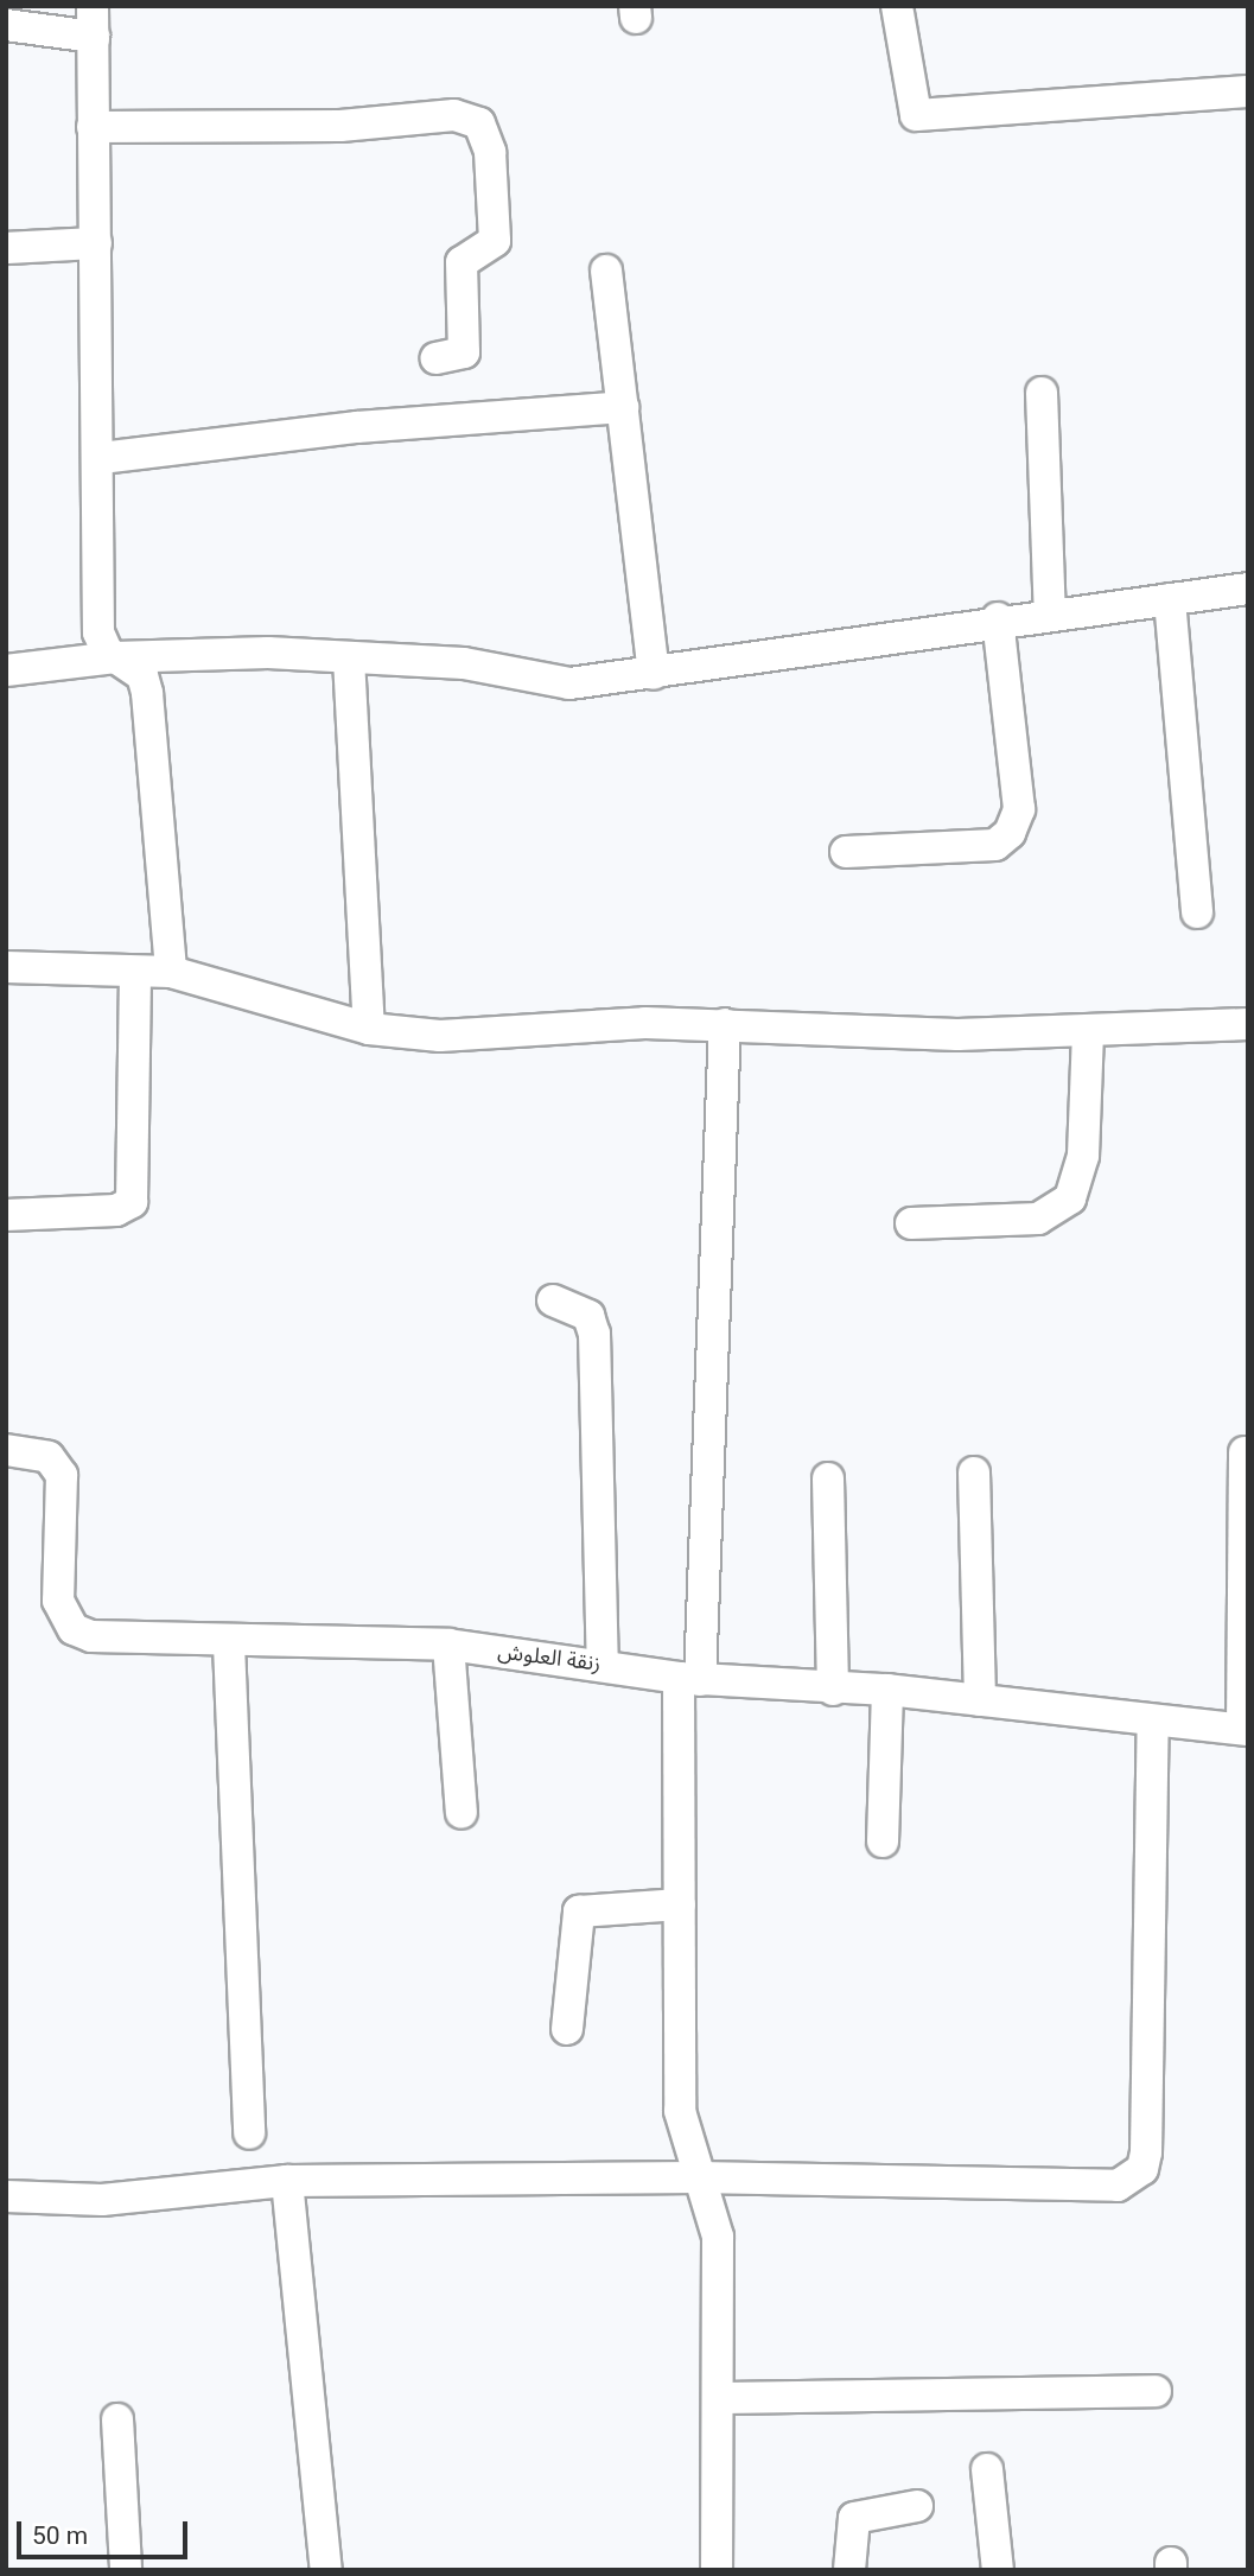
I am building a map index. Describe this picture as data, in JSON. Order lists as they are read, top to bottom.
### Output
{
  "streets": {
    "street": ["زنقة العلوش"]
  },
  "scale_bar": "50 m"
}
